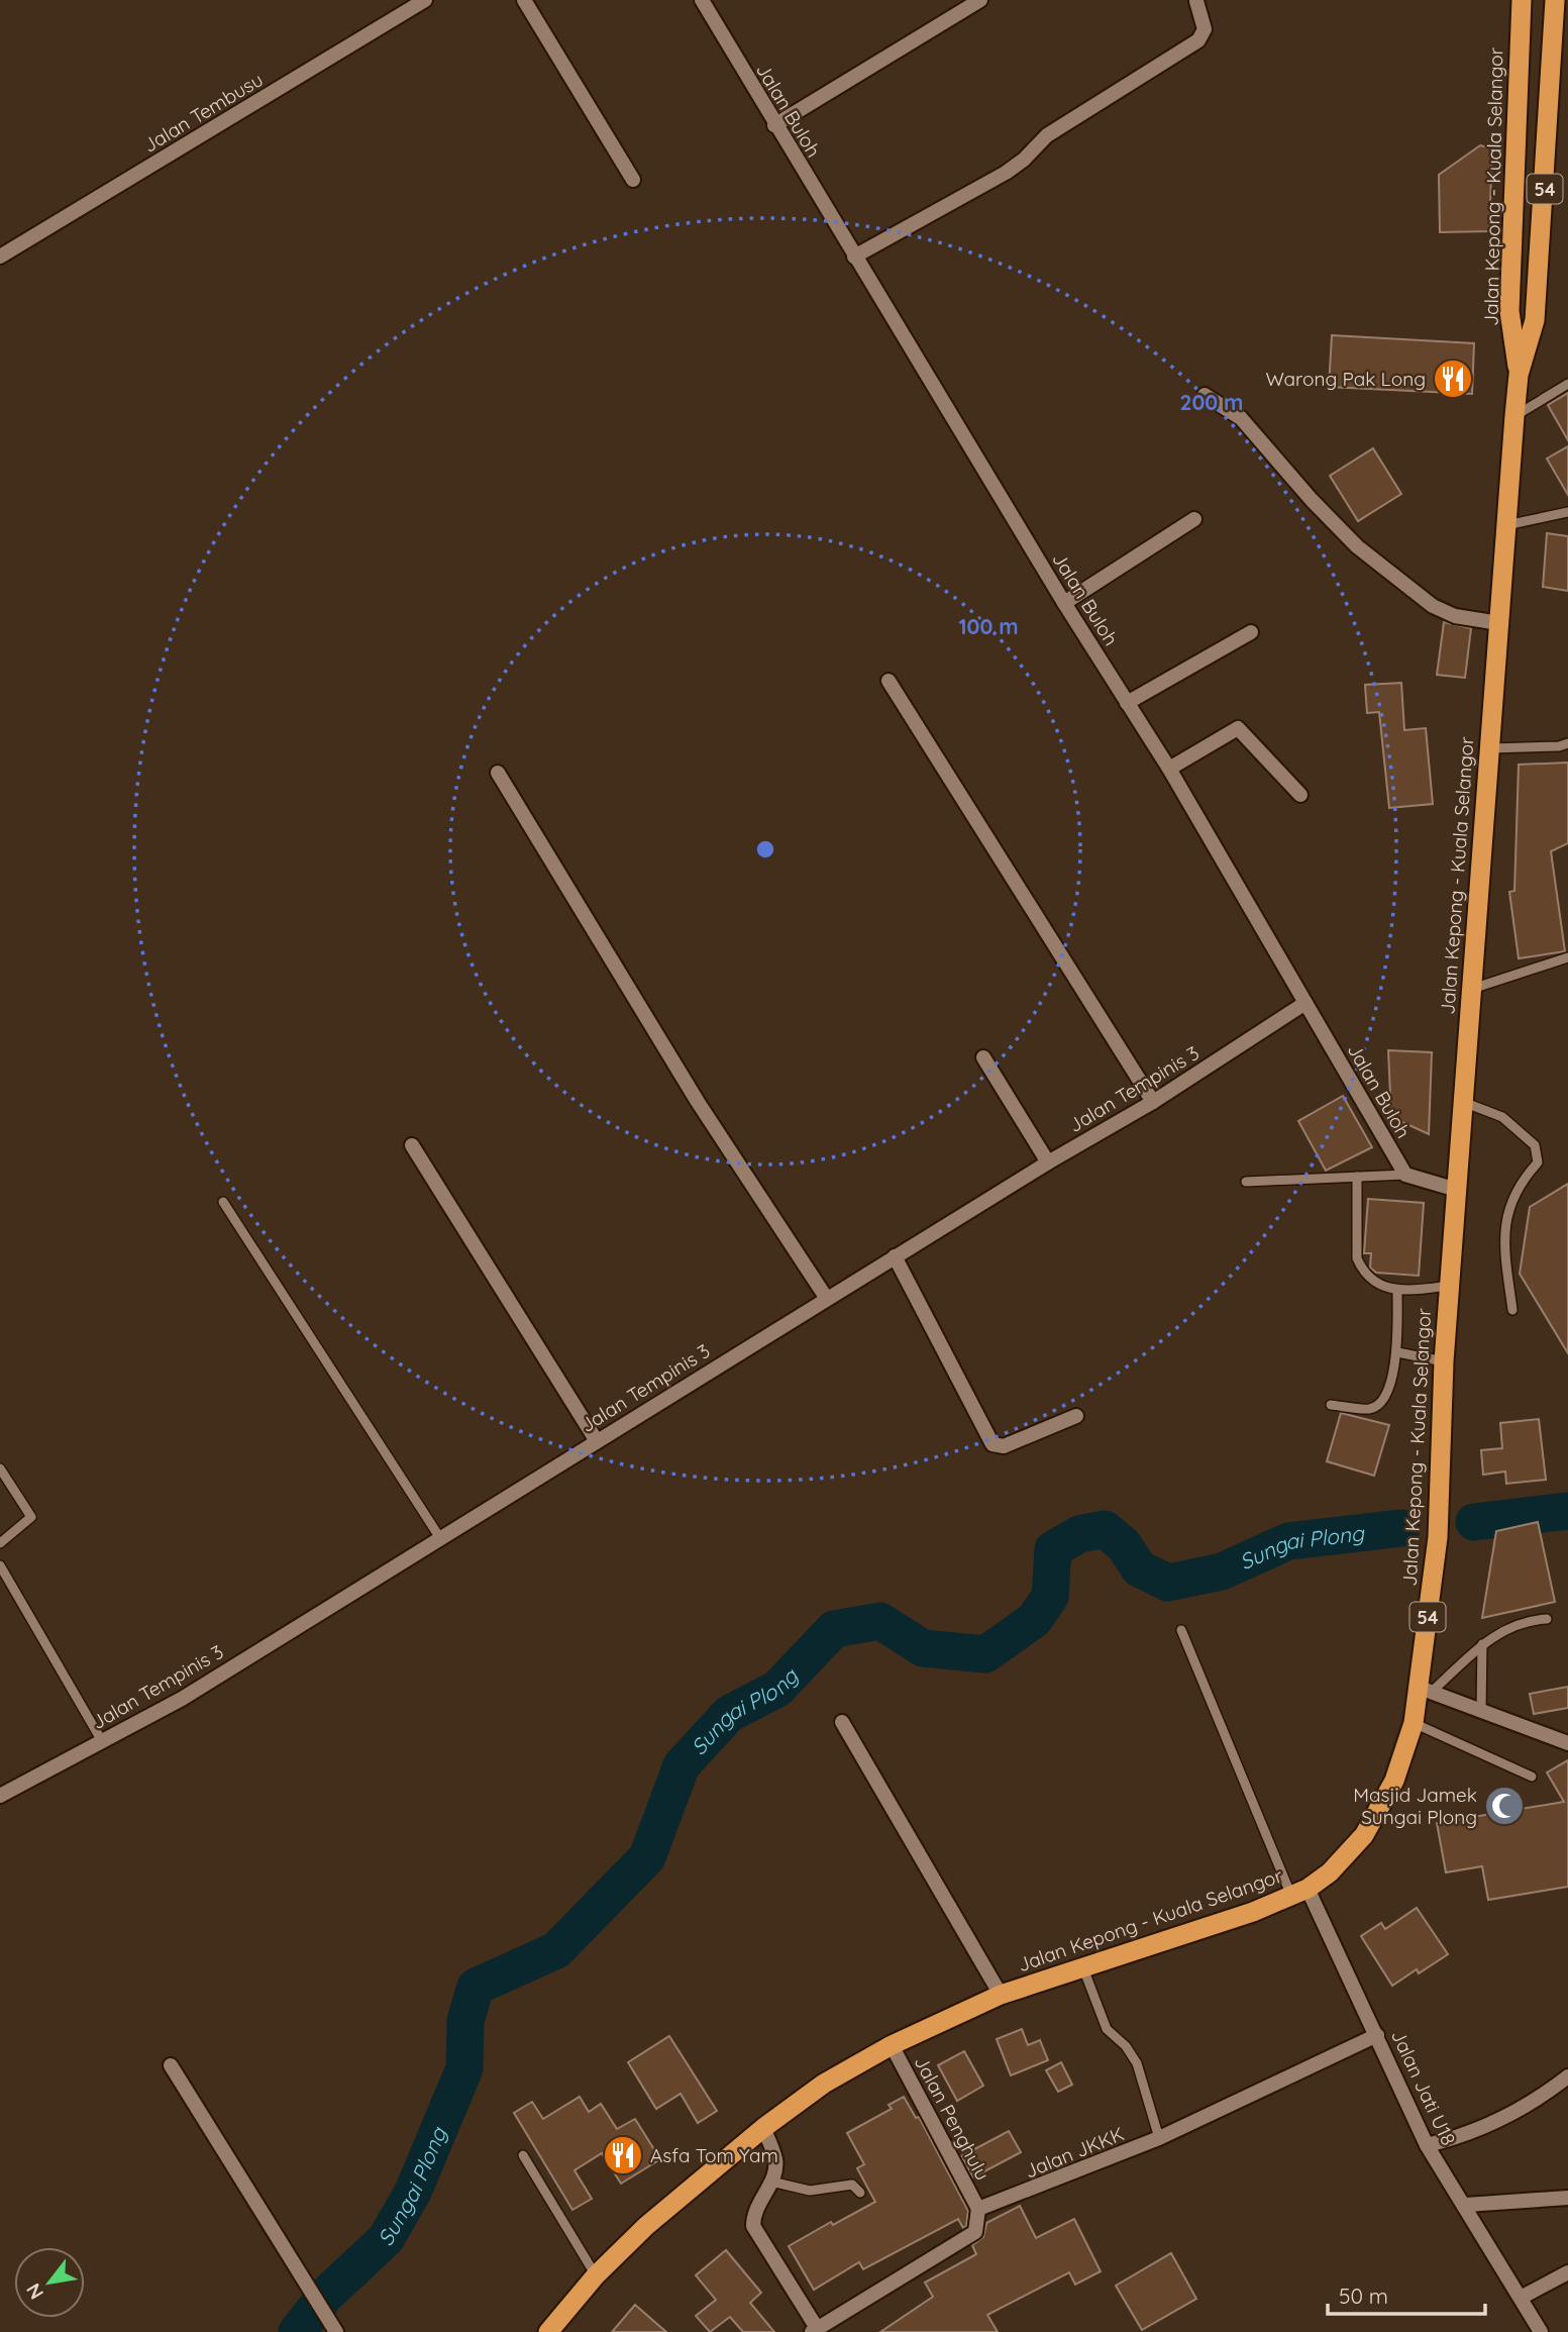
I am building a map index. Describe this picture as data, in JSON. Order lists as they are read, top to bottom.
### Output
{
  "streets": {
    "highway": ["Jalan Kepong - Kuala Selangor", "54"],
    "street": [
      "Jalan Buloh",
      "Jalan Tembusu",
      "Jalan Tempinis 3",
      "Jalan Jati U18",
      "Jalan Penghulu",
      "Jalan JKKK"
    ]
  },
  "crossings": [
    ["Jalan Buloh", "Jalan Tempinis 3"],
    ["Jalan Kepong - Kuala Selangor", "Jalan Jati U18"],
    ["Jalan Kepong - Kuala Selangor", "Jalan Penghulu"],
    ["Jalan Jati U18", "Jalan JKKK"],
    ["Jalan Penghulu", "Jalan JKKK"]
  ],
  "water": ["Sungai Plong"],
  "places": {
    "restaurant": ["Warong Pak Long", "Asfa Tom Yam"],
    "mosque": ["Masjid Jamek Sungai Plong"]
  },
  "scale_bar": "50 m",
  "north": "bottom left",
  "rings": ["200 m", "100 m"]
}
